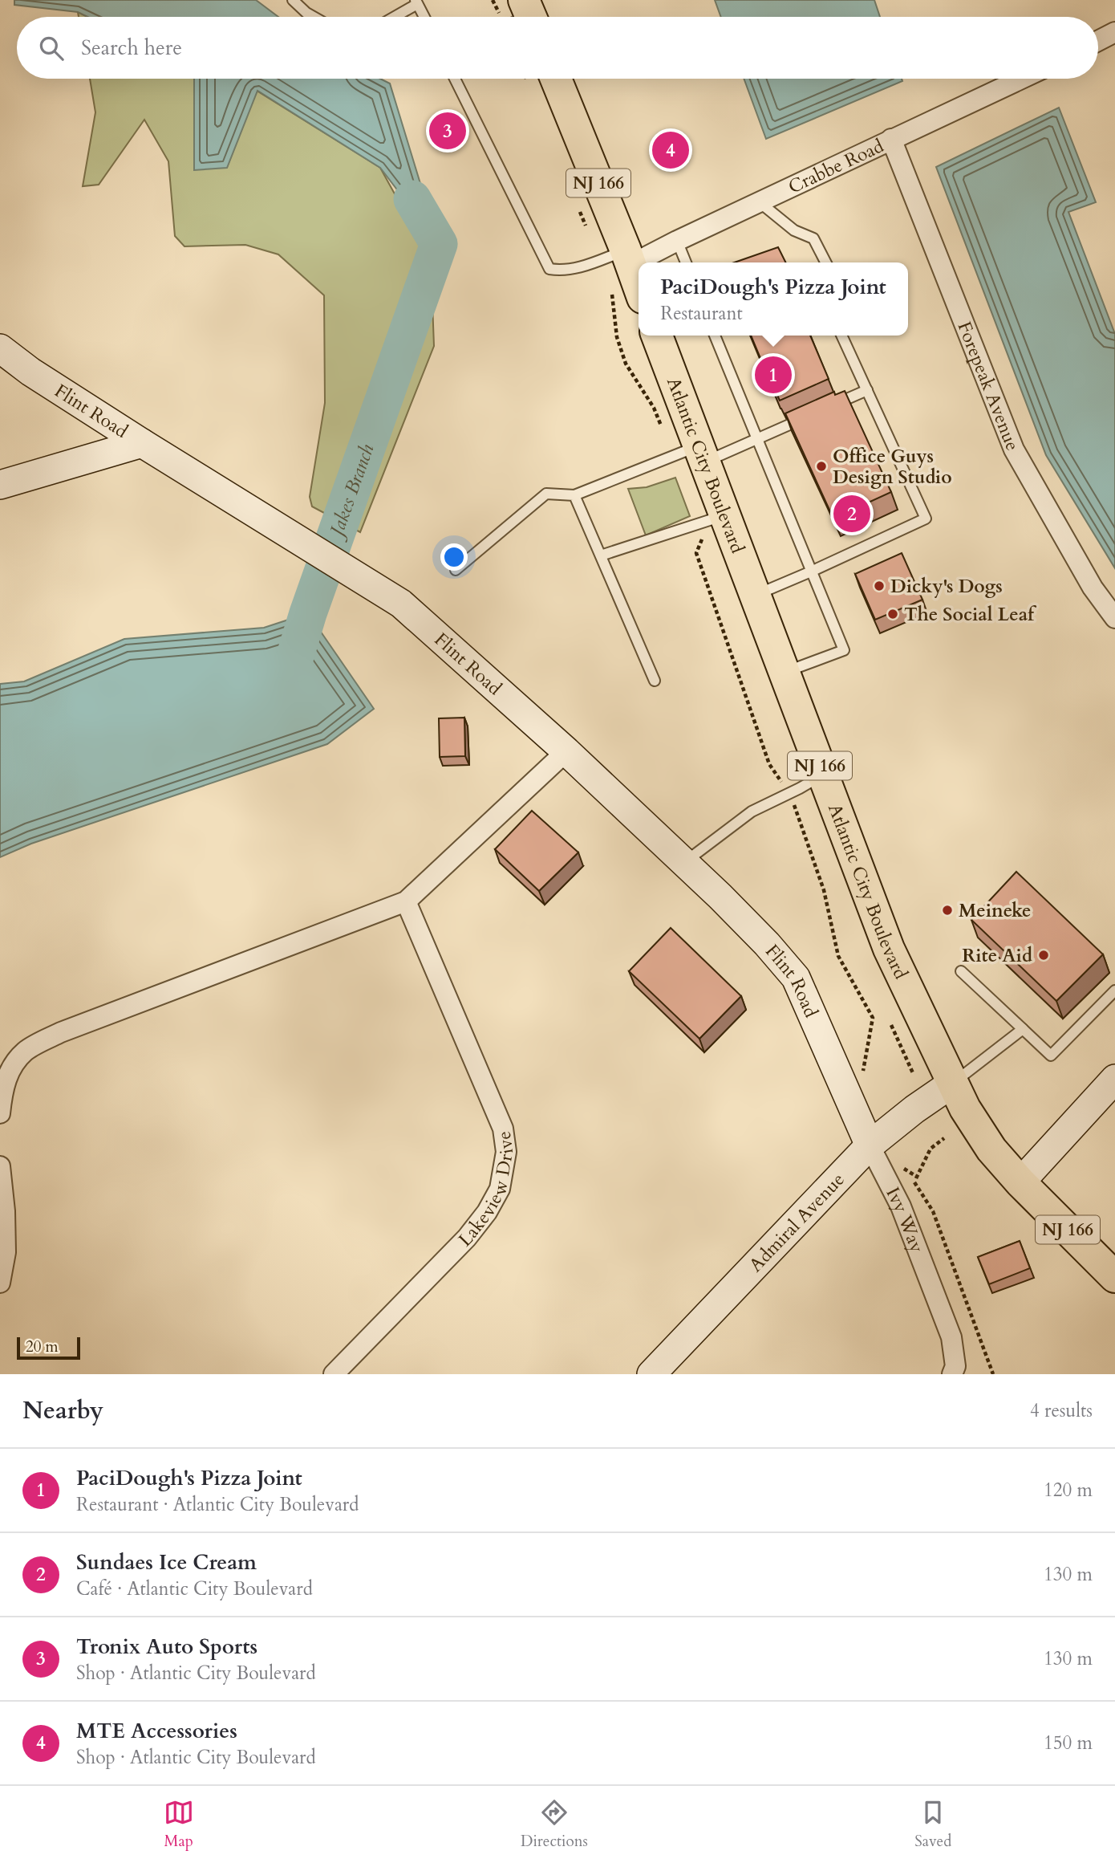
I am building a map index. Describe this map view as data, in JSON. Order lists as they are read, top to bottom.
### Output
{
  "streets": {
    "main road": ["NJ 166", "Atlantic City Boulevard"],
    "street": [
      "Crabbe Road",
      "Forepeak Avenue",
      "Flint Road",
      "Lakeview Drive",
      "Ivy Way",
      "Admiral Avenue"
    ]
  },
  "crossings": [
    ["Crabbe Road", "NJ 166"],
    ["Crabbe Road", "Forepeak Avenue"],
    ["Flint Road", "Ivy Way"],
    ["Atlantic City Boulevard", "Admiral Avenue"],
    ["Ivy Way", "Admiral Avenue"]
  ],
  "water": ["Jakes Branch"],
  "places": [
    "Office Guys Design Studio",
    "Dicky's Dogs",
    "The Social Leaf",
    "Meineke",
    "Rite Aid"
  ],
  "scale_bar": "20 m",
  "page": {
    "search": "Search here",
    "pins": [
      "3",
      "4",
      "1",
      "2"
    ],
    "popup": ["PaciDough's Pizza Joint", "Restaurant"],
    "scale": "20 m",
    "heading": ["Nearby", "4 results"],
    "list": [
      {
        "mark": "1",
        "name": "PaciDough's Pizza Joint",
        "note": "Restaurant · Atlantic City Boulevard",
        "value": "120 m"
      },
      {
        "mark": "2",
        "name": "Sundaes Ice Cream",
        "note": "Café · Atlantic City Boulevard",
        "value": "130 m"
      },
      {
        "mark": "3",
        "name": "Tronix Auto Sports",
        "note": "Shop · Atlantic City Boulevard",
        "value": "130 m"
      },
      {
        "mark": "4",
        "name": "MTE Accessories",
        "note": "Shop · Atlantic City Boulevard",
        "value": "150 m"
      }
    ],
    "nav": ["Map", "Directions", "Saved"]
  }
}
